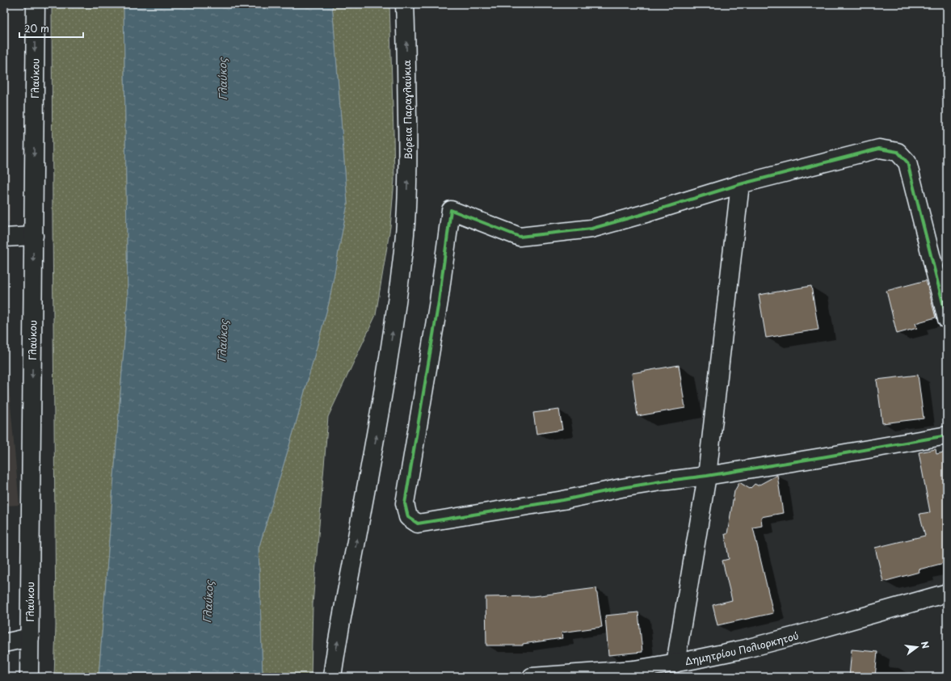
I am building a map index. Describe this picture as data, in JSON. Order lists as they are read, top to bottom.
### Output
{
  "streets": {
    "street": ["Γλαύκου", "Βόρεια Παραγλαύκια", "Δημητρίου Πολιορκητού"]
  },
  "one_way": ["Γλαύκου", "Βόρεια Παραγλαύκια"],
  "water": ["Γλαύκος"],
  "scale_bar": "20 m",
  "north": "right"
}
